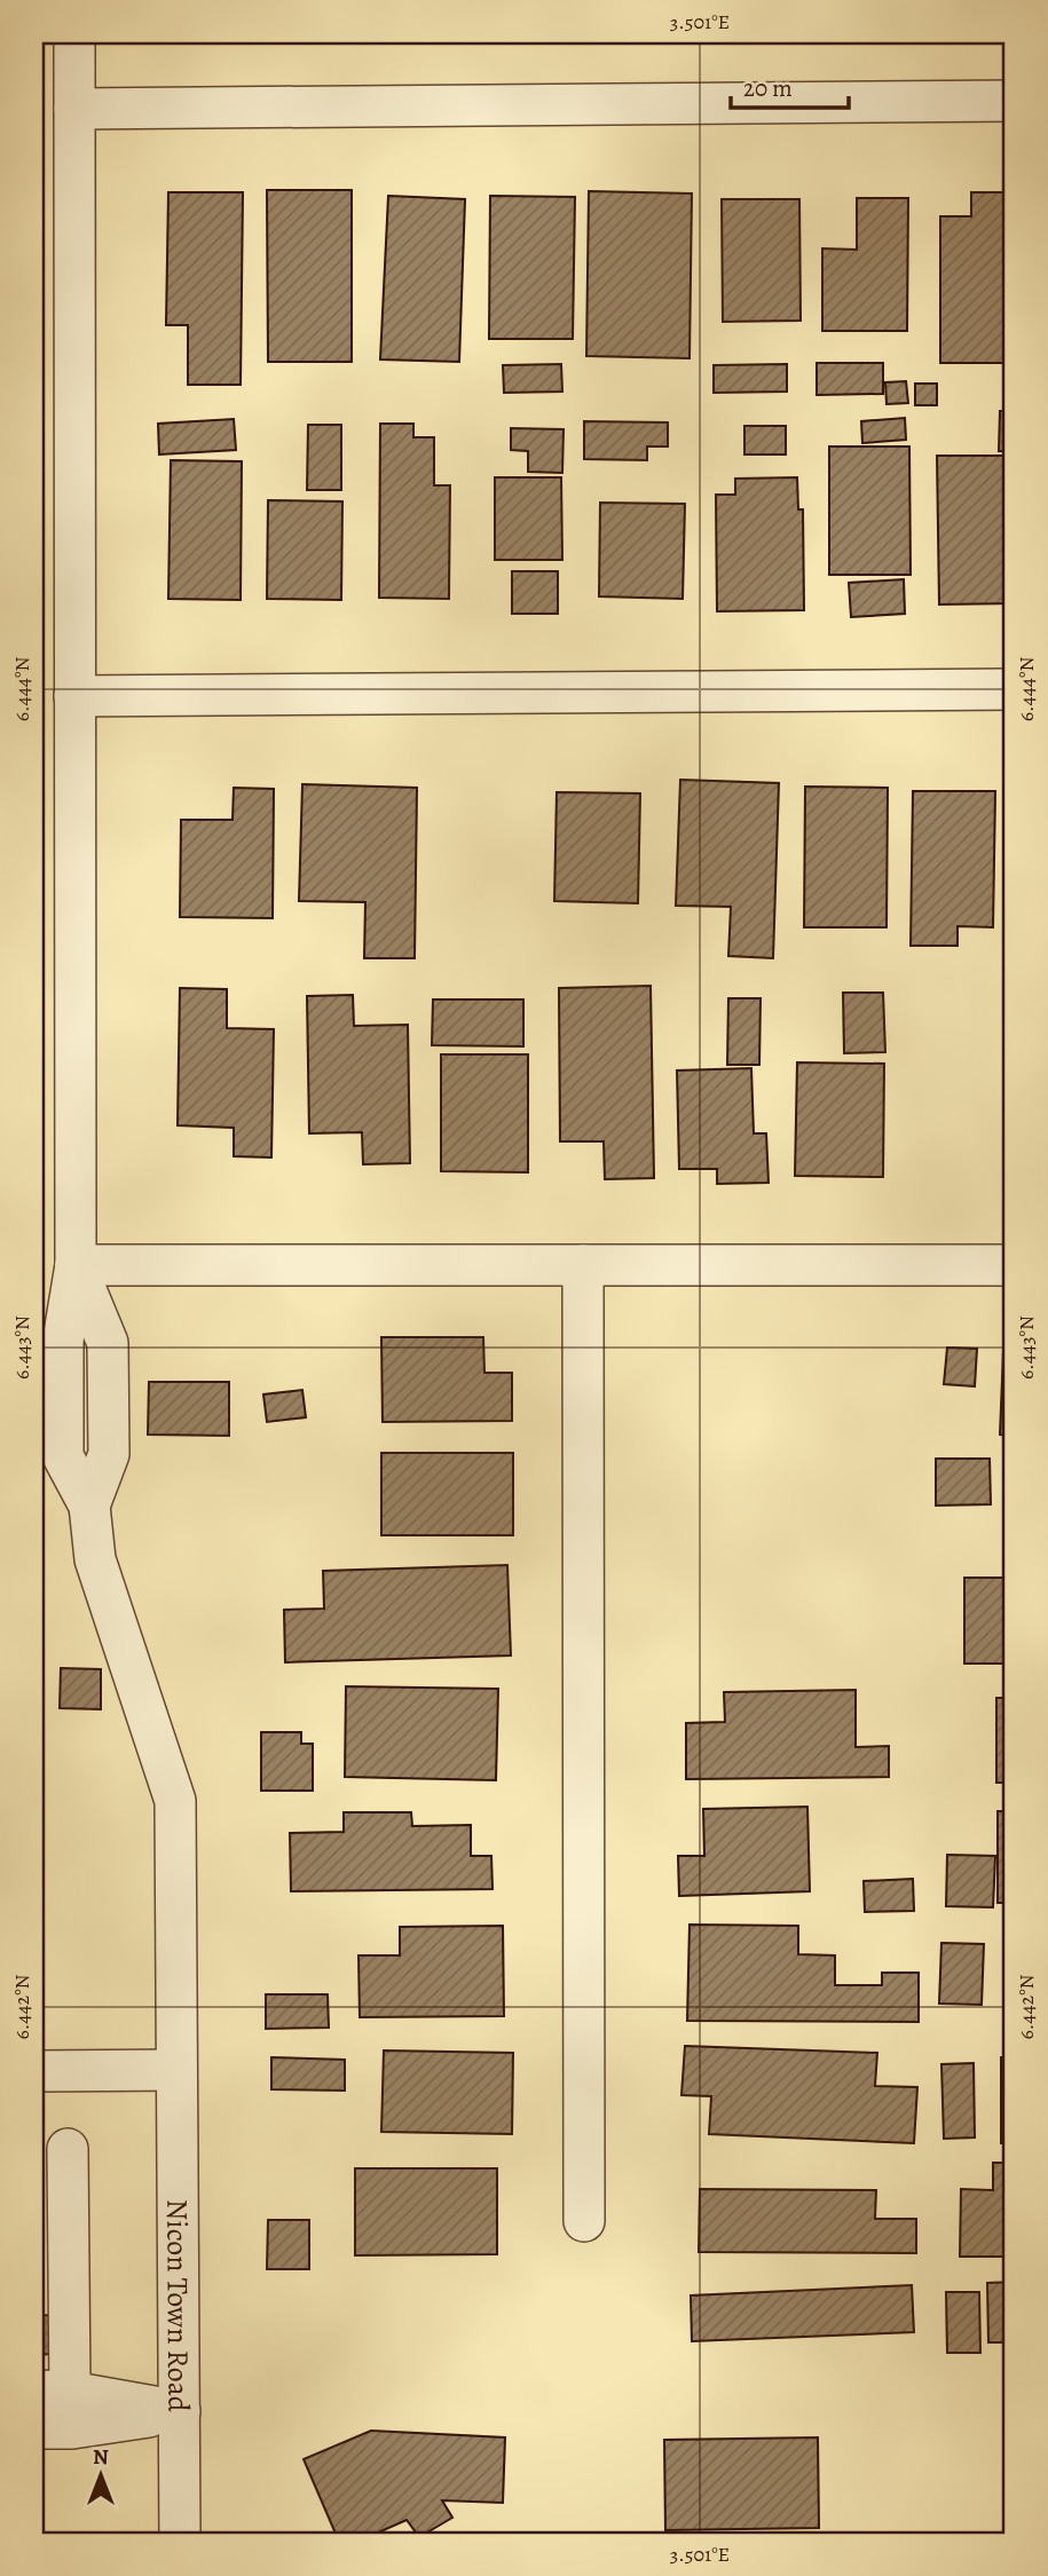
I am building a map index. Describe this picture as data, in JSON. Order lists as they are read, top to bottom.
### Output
{
  "streets": {
    "street": ["Nicon Town Road"]
  },
  "scale_bar": "20 m",
  "north": "top",
  "coordinates": [
    "3.501°E",
    "6.444°N",
    "6.443°N",
    "6.442°N"
  ]
}
